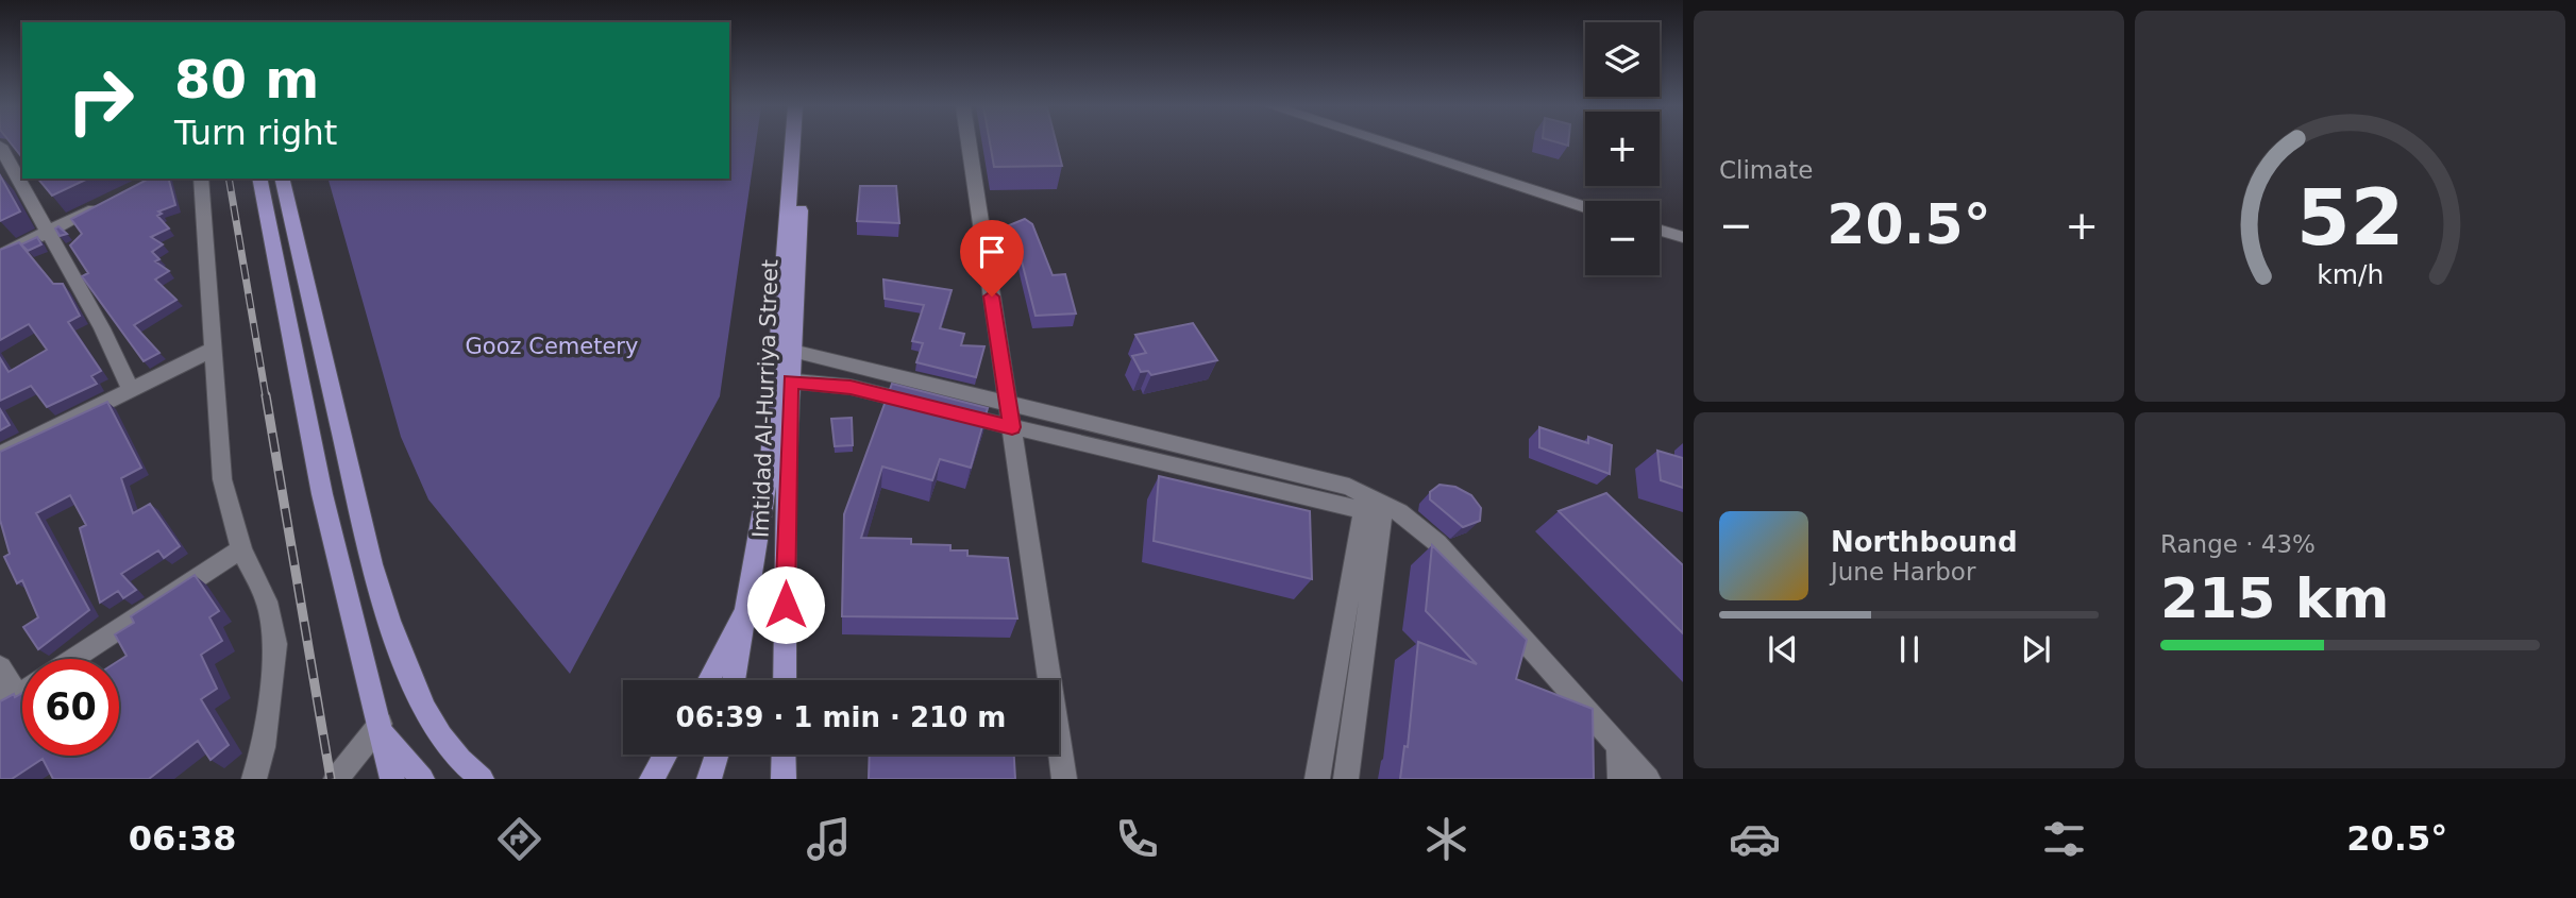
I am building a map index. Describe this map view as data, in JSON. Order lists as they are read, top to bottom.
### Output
{
  "streets": {
    "main road": ["Imtidad Al-Hurriya Street"]
  },
  "parks": ["Gooz Cemetery"],
  "page": {
    "tile": [
      "Climate",
      ["Range · 43%", "215 km"]
    ],
    "map_buttons": ["+", "−"],
    "turn": ["80 m", "Turn right"],
    "heat": ["−", "20.5°", "+"],
    "song": ["Northbound", "June Harbor"],
    "limit": "60",
    "trip": "06:39 · 1 min · 210 m",
    "tabs": ["06:38", "20.5°"],
    "gauge": ["52", "km/h"]
  }
}
